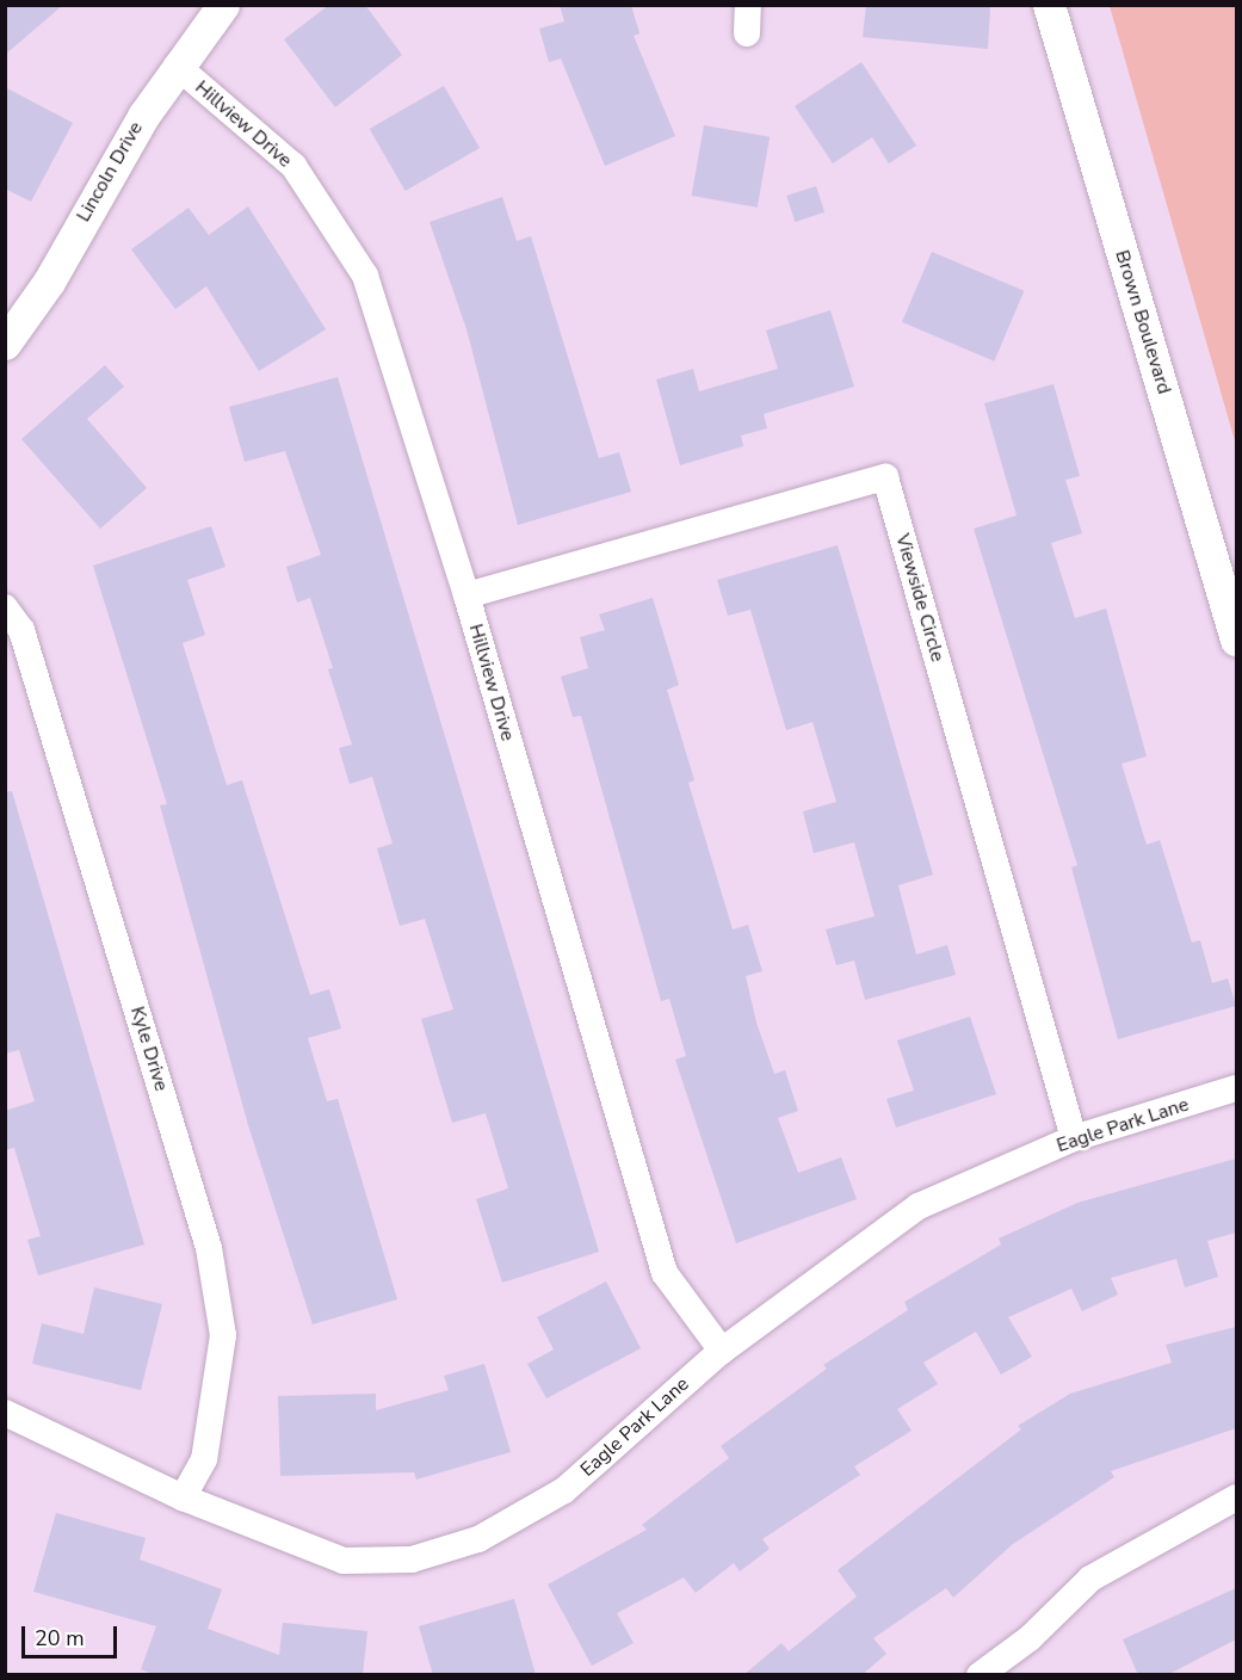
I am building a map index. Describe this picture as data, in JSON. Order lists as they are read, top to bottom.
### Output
{
  "streets": {
    "street": [
      "Hillview Drive",
      "Lincoln Drive",
      "Brown Boulevard",
      "Viewside Circle",
      "Kyle Drive",
      "Eagle Park Lane"
    ]
  },
  "crossings": [
    ["Hillview Drive", "Lincoln Drive"],
    ["Hillview Drive", "Viewside Circle"],
    ["Hillview Drive", "Eagle Park Lane"],
    ["Viewside Circle", "Eagle Park Lane"],
    ["Kyle Drive", "Eagle Park Lane"]
  ],
  "scale_bar": "20 m"
}
